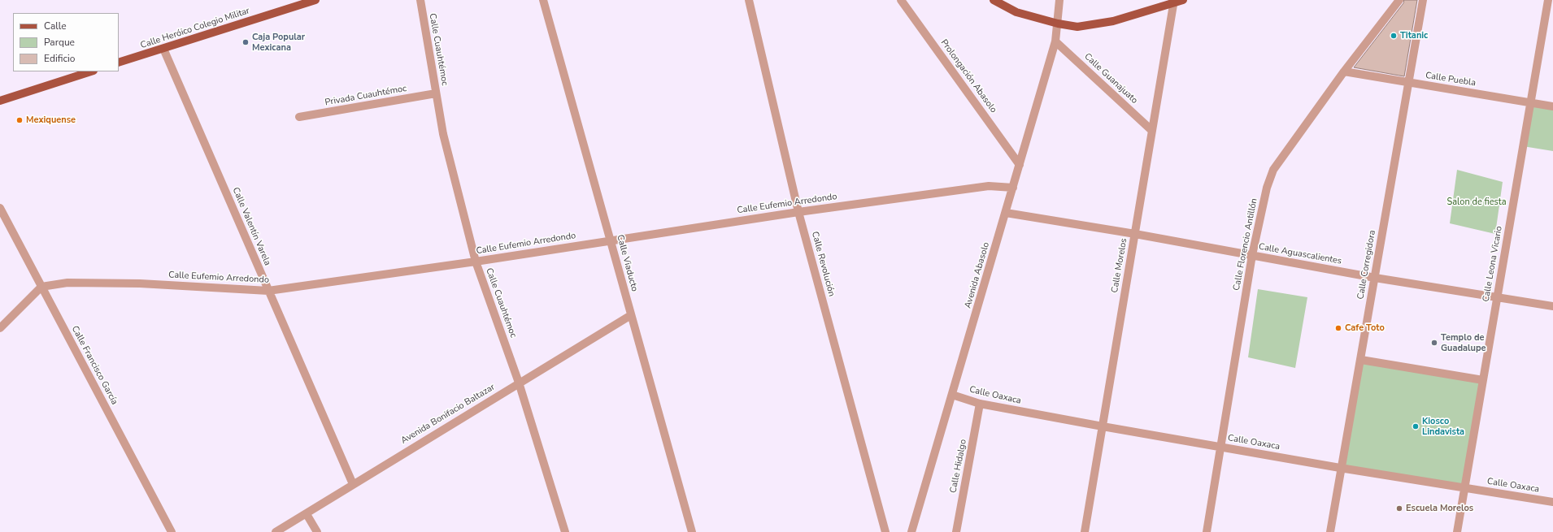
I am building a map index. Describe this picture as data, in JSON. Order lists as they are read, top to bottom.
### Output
{
  "streets": {
    "main road": ["Calle Heróico Colegio Militar"],
    "street": [
      "Calle Cuauhtémoc",
      "Prolongación Abasolo",
      "Calle Guanajuato",
      "Calle Puebla",
      "Privada Cuauhtémoc",
      "Calle Eufemio Arredondo",
      "Calle Valentín Varela",
      "Calle Florencio Antillón",
      "Calle Aguascalientes",
      "Calle Viaducto",
      "Calle Revolución",
      "Calle Leona Vicario",
      "Calle Corregidora",
      "Calle Morelos",
      "Avenida Abasolo",
      "Calle Francisco García",
      "Calle Oaxaca",
      "Avenida Bonifacio Baltazar",
      "Calle Hidalgo"
    ]
  },
  "crossings": [
    ["Calle Heróico Colegio Militar", "Calle Valentín Varela"],
    ["Calle Cuauhtémoc", "Privada Cuauhtémoc"],
    ["Calle Cuauhtémoc", "Calle Eufemio Arredondo"],
    ["Calle Cuauhtémoc", "Avenida Bonifacio Baltazar"],
    ["Prolongación Abasolo", "Avenida Abasolo"],
    ["Calle Guanajuato", "Calle Morelos"],
    ["Calle Guanajuato", "Avenida Abasolo"],
    ["Calle Puebla", "Calle Florencio Antillón"],
    ["Calle Puebla", "Calle Leona Vicario"],
    ["Calle Puebla", "Calle Corregidora"],
    ["Calle Eufemio Arredondo", "Calle Valentín Varela"],
    ["Calle Eufemio Arredondo", "Calle Viaducto"],
    ["Calle Eufemio Arredondo", "Calle Revolución"],
    ["Calle Eufemio Arredondo", "Avenida Abasolo"],
    ["Calle Eufemio Arredondo", "Calle Francisco García"],
    ["Calle Valentín Varela", "Avenida Bonifacio Baltazar"],
    ["Calle Florencio Antillón", "Calle Aguascalientes"],
    ["Calle Florencio Antillón", "Calle Oaxaca"],
    ["Calle Aguascalientes", "Calle Leona Vicario"],
    ["Calle Aguascalientes", "Calle Corregidora"],
    ["Calle Aguascalientes", "Calle Morelos"],
    ["Calle Aguascalientes", "Avenida Abasolo"],
    ["Calle Viaducto", "Avenida Bonifacio Baltazar"],
    ["Calle Leona Vicario", "Calle Oaxaca"],
    ["Calle Corregidora", "Calle Oaxaca"],
    ["Calle Morelos", "Calle Oaxaca"],
    ["Avenida Abasolo", "Calle Oaxaca"],
    ["Calle Oaxaca", "Calle Hidalgo"]
  ],
  "parks": ["Salon de fiesta"],
  "places": [
    "Titanic",
    "Caja Popular Mexicana",
    "Mexiquense",
    "Cafe Toto",
    "Templo de Guadalupe",
    "Kiosco Lindavista",
    "Escuela Morelos"
  ],
  "legend": ["Calle", "Parque", "Edificio"]
}
